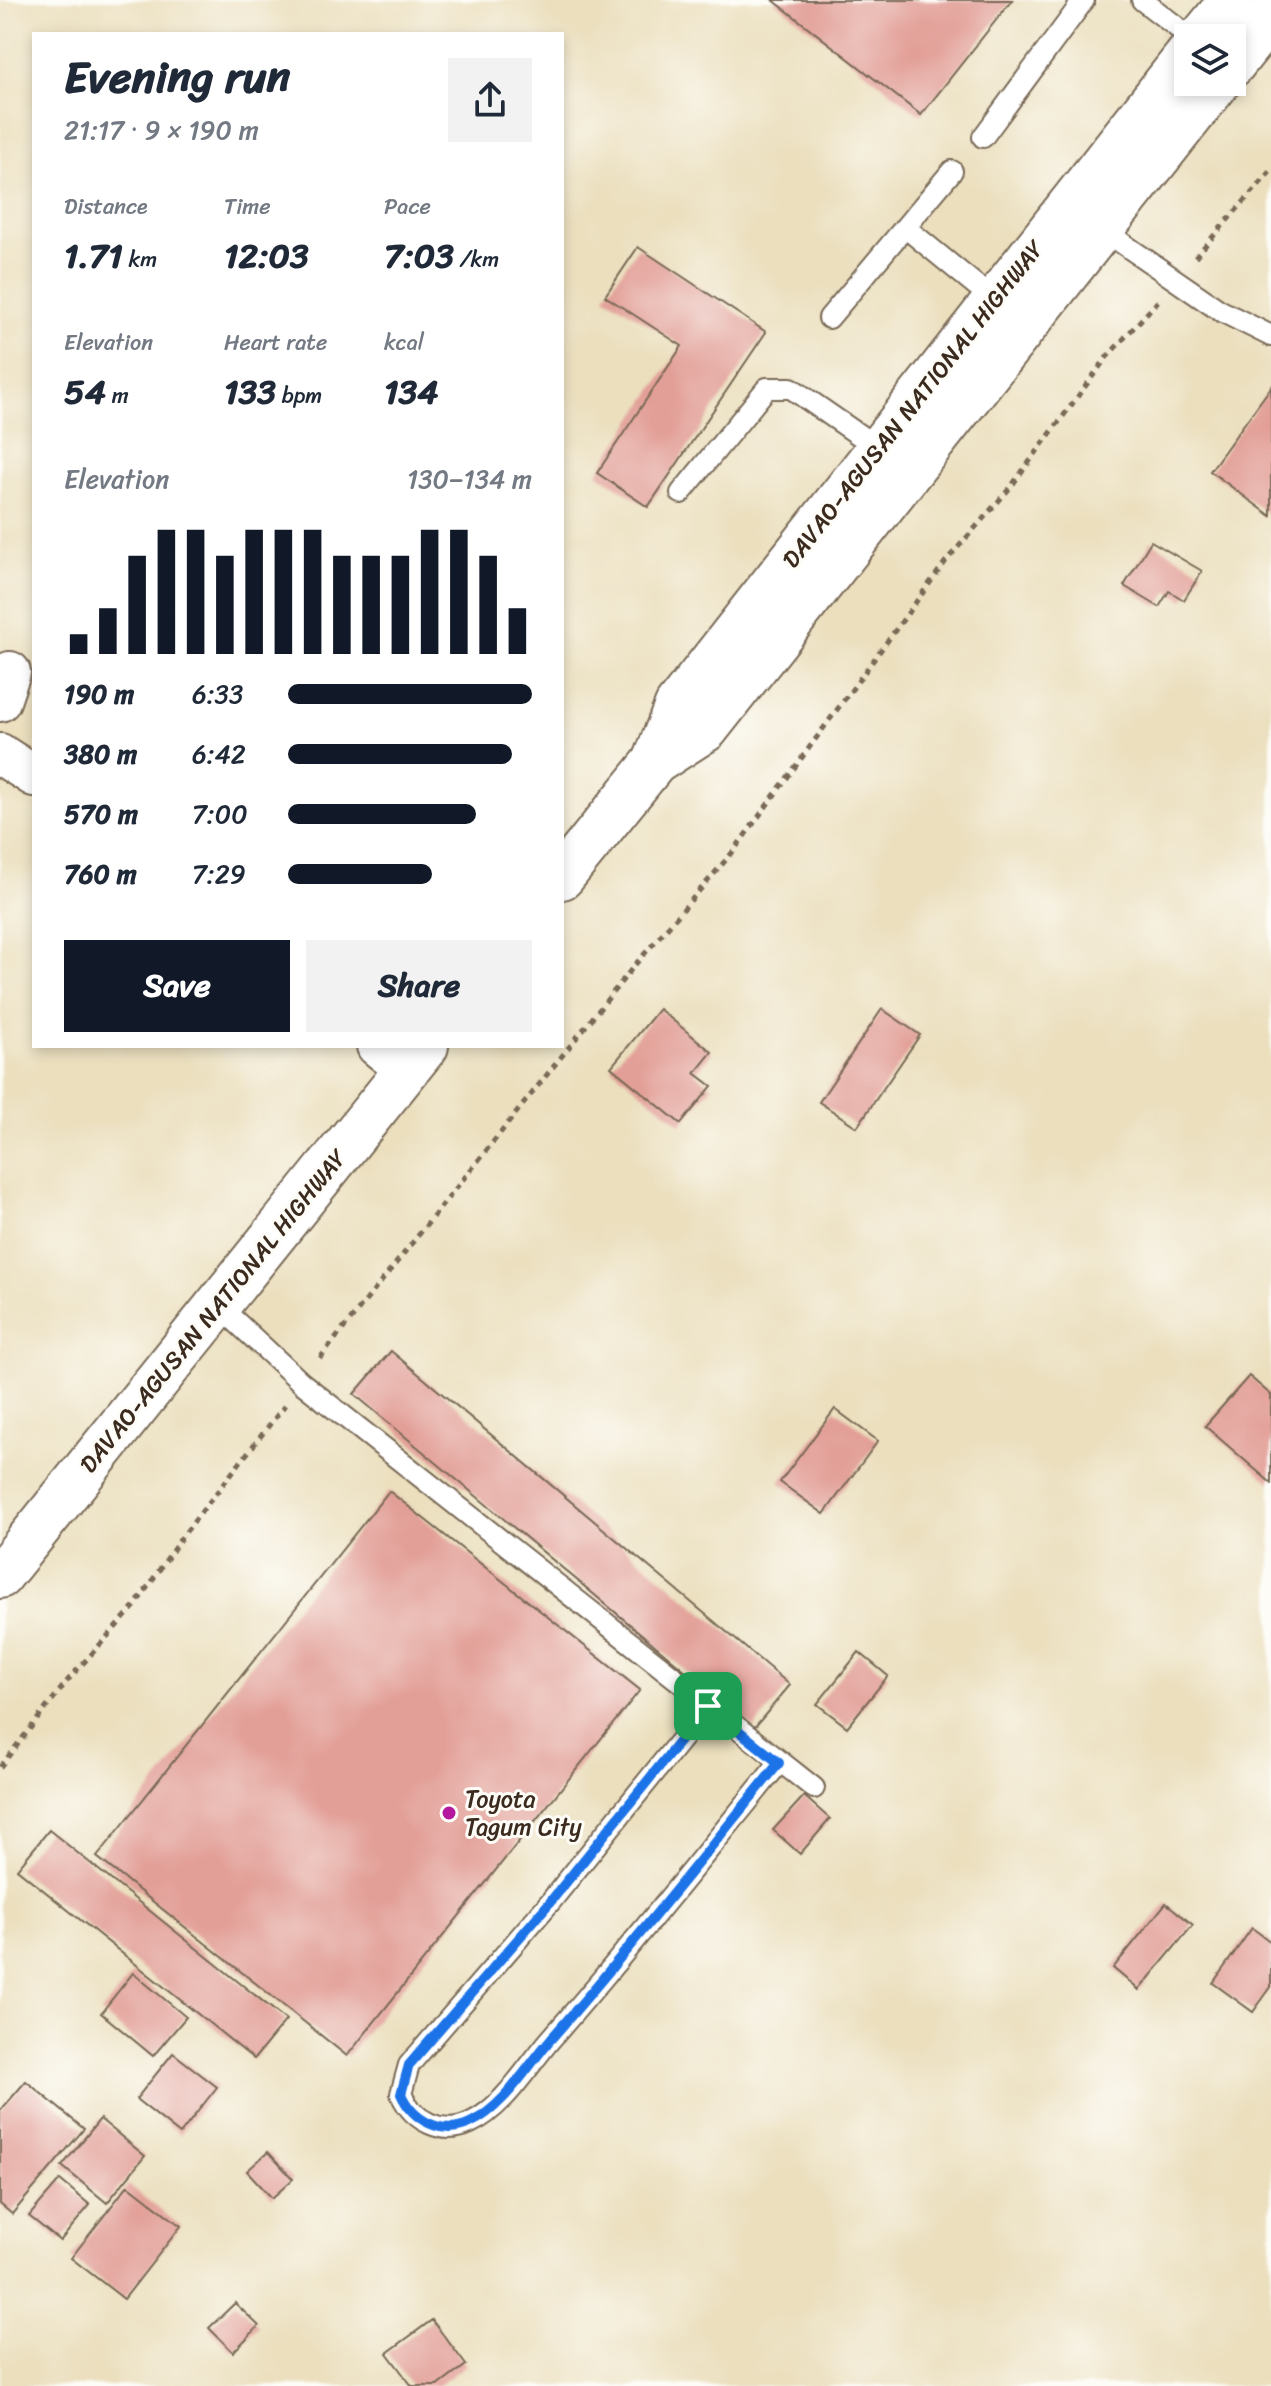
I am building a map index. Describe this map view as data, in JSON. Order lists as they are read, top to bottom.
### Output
{
  "streets": {
    "highway": ["DAVAO-AGUSAN NATIONAL HIGHWAY"]
  },
  "places": ["Toyota Tagum City"],
  "page": {
    "heading": ["Evening run", "21:17 · 9 × 190 m"],
    "stats": [
      ["Distance", "1.71 km"],
      ["Time", "12:03"],
      ["Pace", "7:03 /km"],
      ["Elevation", "54 m"],
      ["Heart rate", "133 bpm"],
      ["kcal", "134"]
    ],
    "chart": ["Elevation", "130–134 m"],
    "list": [
      {
        "name": "190 m",
        "note": "6:33"
      },
      {
        "name": "380 m",
        "note": "6:42"
      },
      {
        "name": "570 m",
        "note": "7:00"
      },
      {
        "name": "760 m",
        "note": "7:29"
      }
    ],
    "buttons": ["Save", "Share"]
  }
}
